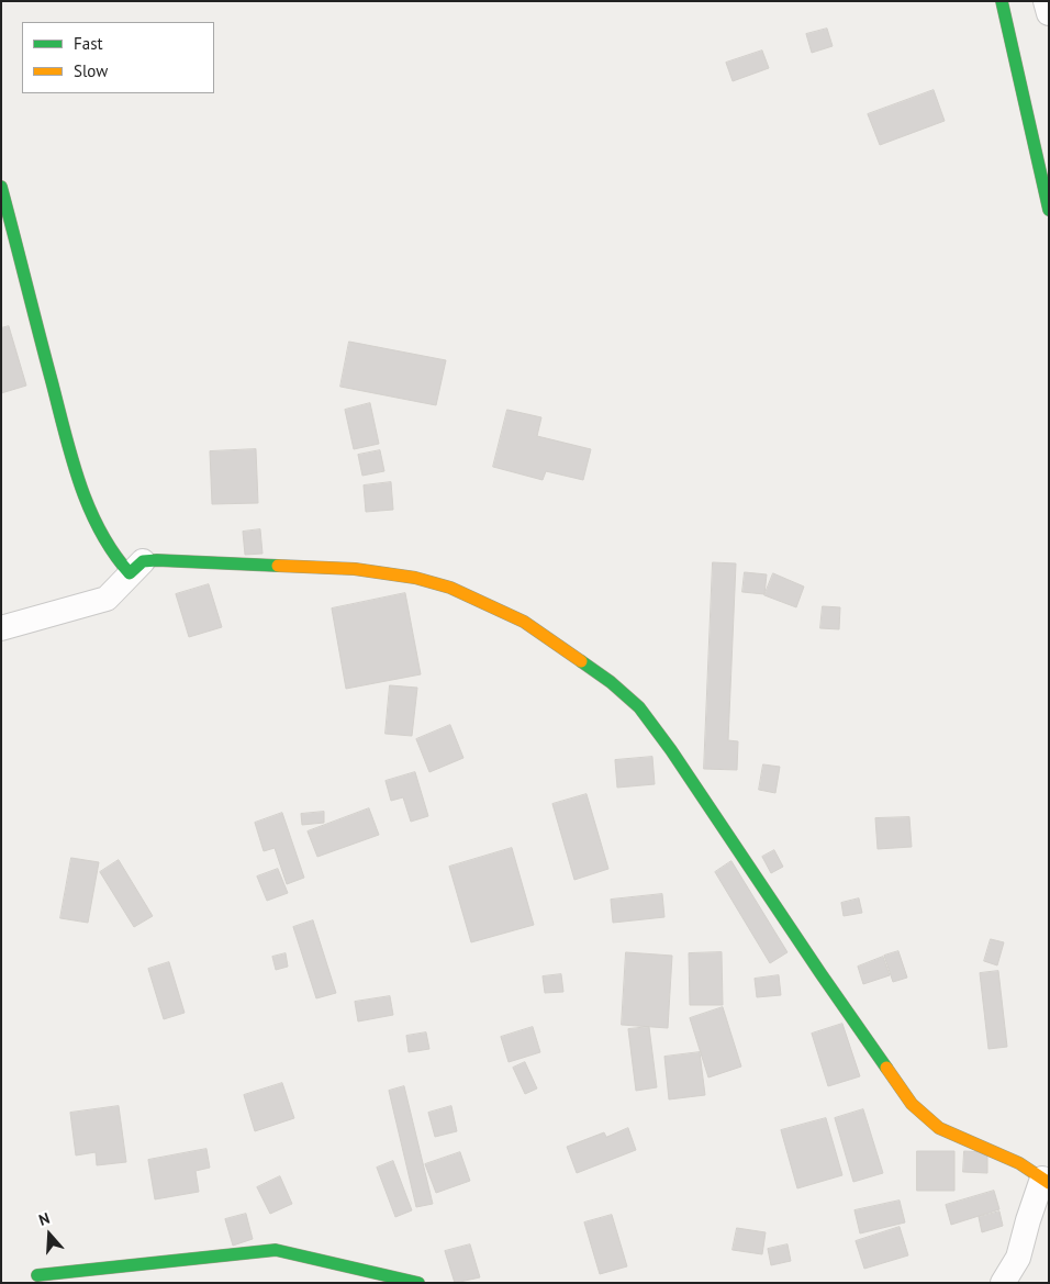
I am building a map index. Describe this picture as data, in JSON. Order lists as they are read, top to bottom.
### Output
{
  "legend": ["Fast", "Slow"],
  "north": "top"
}
